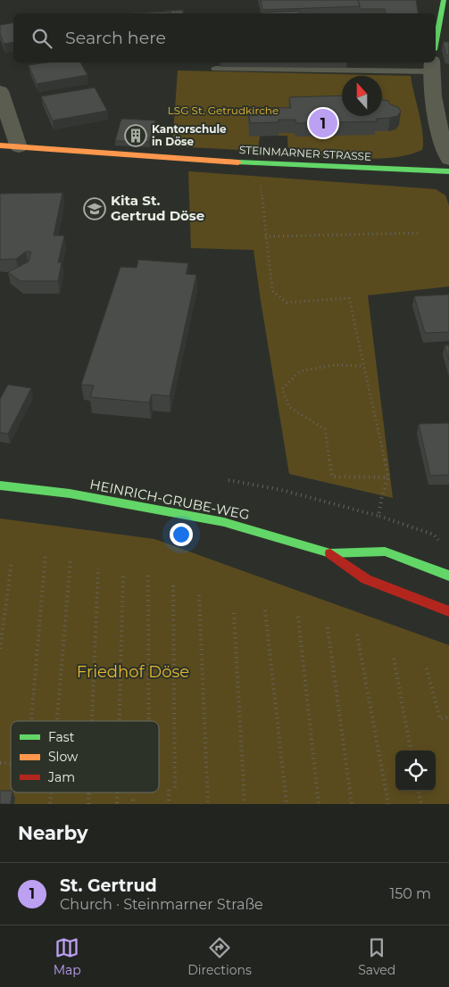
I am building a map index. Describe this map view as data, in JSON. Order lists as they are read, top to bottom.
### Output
{
  "streets": {
    "street": ["STEINMARNER STRASSE", "HEINRICH-GRUBE-WEG"]
  },
  "parks": ["LSG St. Getrudkirche", "Friedhof Döse"],
  "places": {
    "building": ["Kantorschule in Döse"],
    "school or university": ["Kita St. Gertrud Döse"]
  },
  "legend": ["Fast", "Slow", "Jam"],
  "north": "top",
  "page": {
    "search": "Search here",
    "pins": "1",
    "heading": "Nearby",
    "list": [
      {
        "mark": "1",
        "name": "St. Gertrud",
        "note": "Church · Steinmarner Straße",
        "value": "150 m"
      }
    ],
    "nav": ["Map", "Directions", "Saved"]
  }
}
